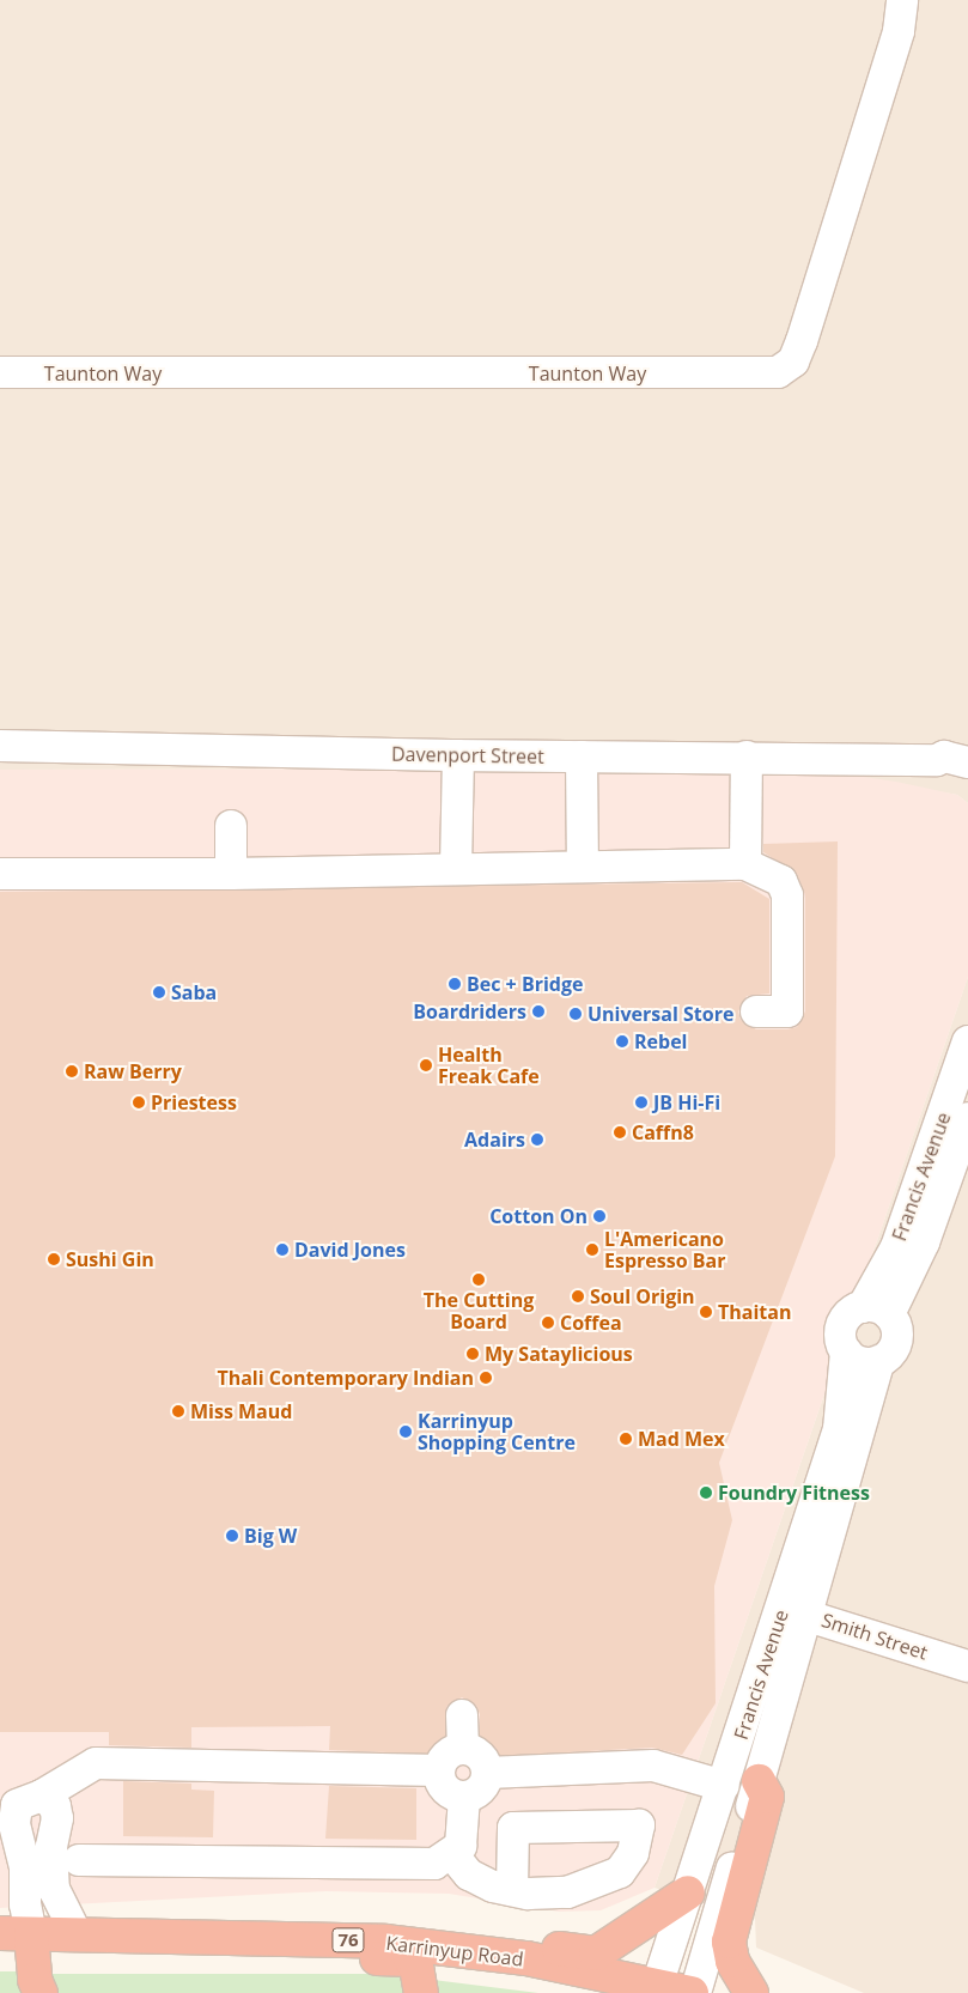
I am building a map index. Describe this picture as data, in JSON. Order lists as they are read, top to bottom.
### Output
{
  "streets": {
    "highway": ["76", "Karrinyup Road"],
    "street": [
      "Taunton Way",
      "Davenport Street",
      "Francis Avenue",
      "Smith Street"
    ]
  },
  "crossings": [
    ["Francis Avenue", "Smith Street"],
    ["Francis Avenue", "Karrinyup Road"]
  ],
  "places": [
    "Bec + Bridge",
    "Saba",
    "Boardriders",
    "Universal Store",
    "Rebel",
    "Health Freak Cafe",
    "Raw Berry",
    "Priestess",
    "JB Hi-Fi",
    "Caffn8",
    "Adairs",
    "Cotton On",
    "David Jones",
    "L'Americano Espresso Bar",
    "Sushi Gin",
    "The Cutting Board",
    "Soul Origin",
    "Thaitan",
    "Coffea",
    "My Sataylicious",
    "Thali Contemporary Indian",
    "Miss Maud",
    "Karrinyup Shopping Centre",
    "Mad Mex",
    "Foundry Fitness",
    "Big W"
  ]
}
